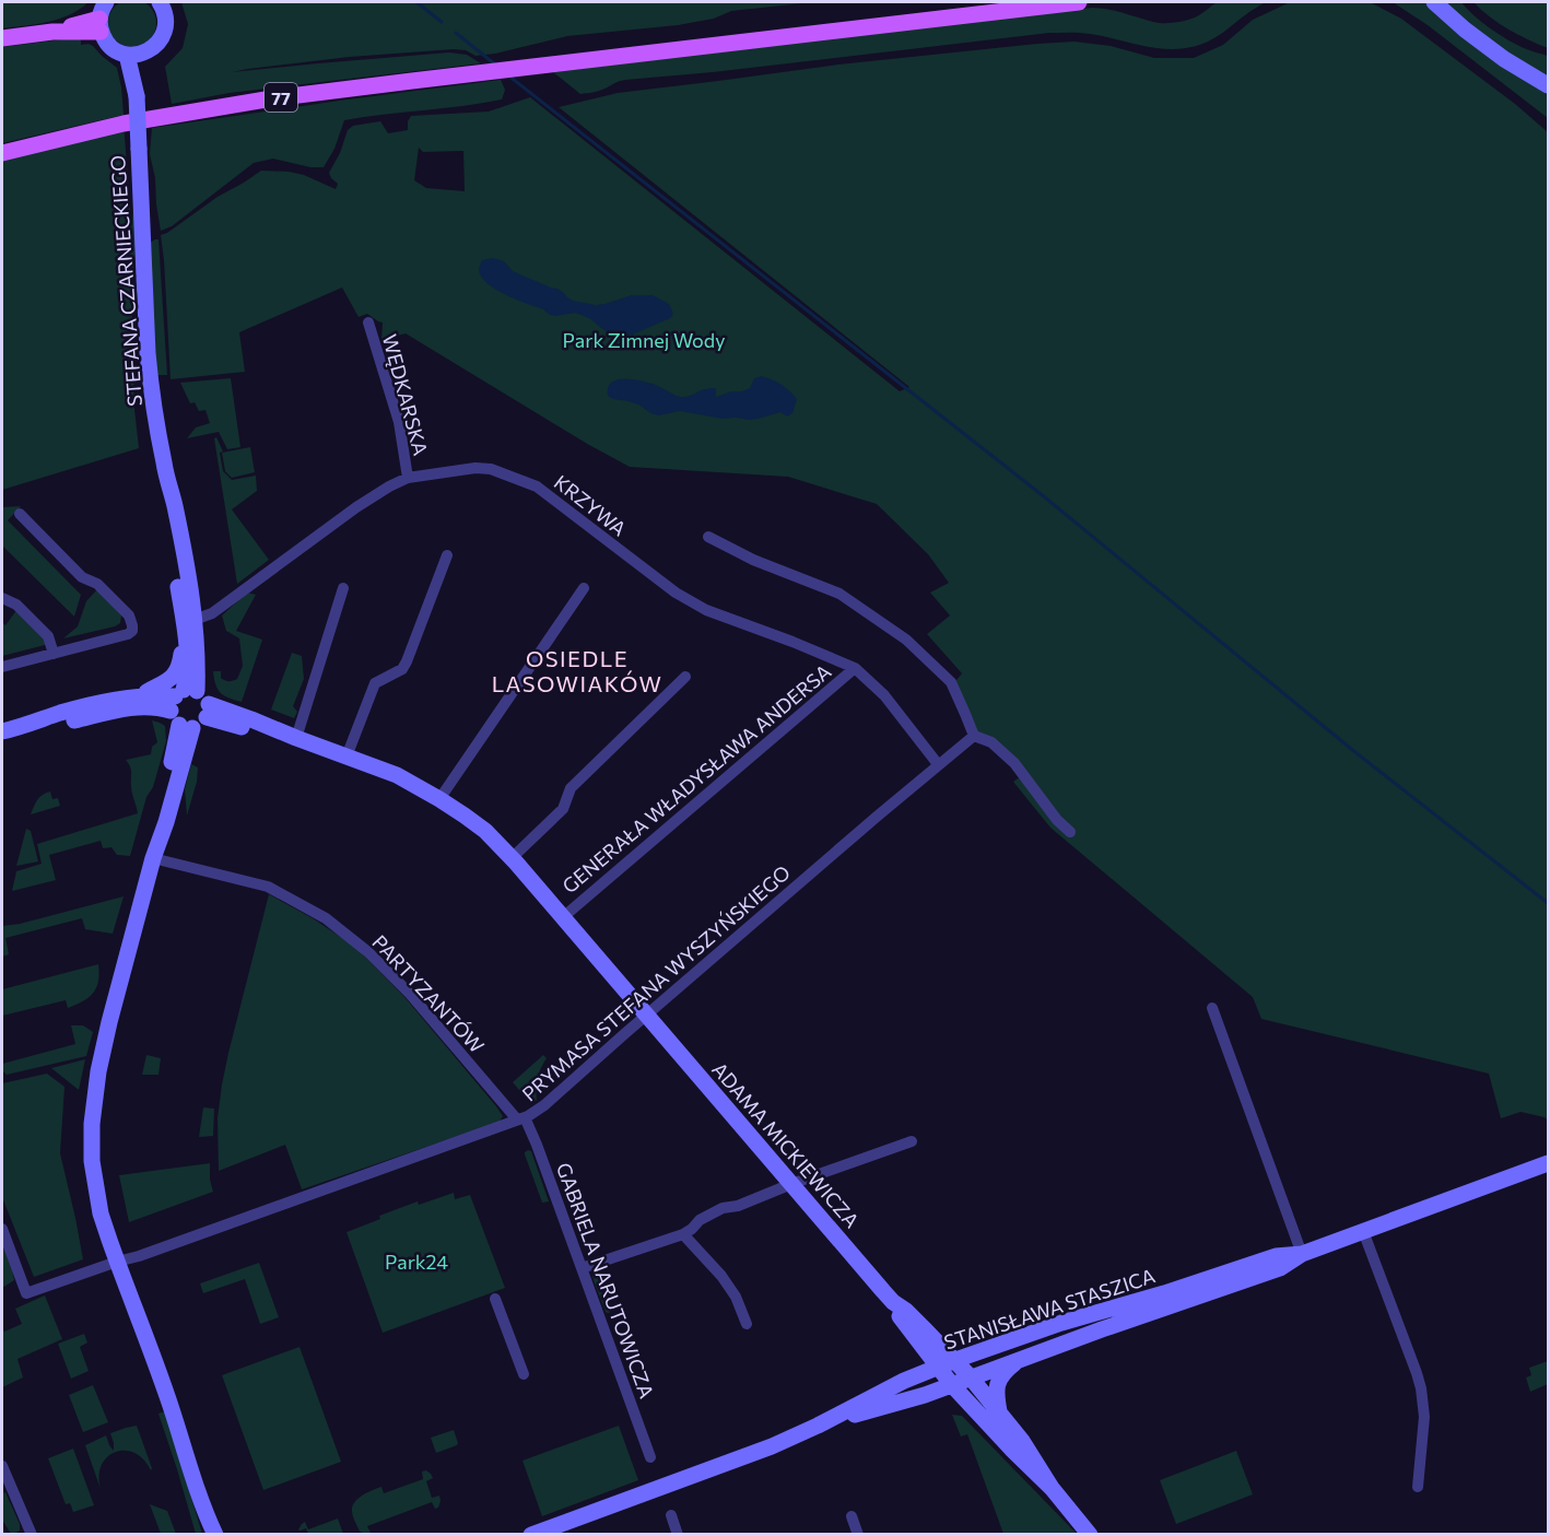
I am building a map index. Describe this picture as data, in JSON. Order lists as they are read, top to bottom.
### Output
{
  "streets": {
    "main road": ["77"],
    "street": [
      "STEFANA CZARNIECKIEGO",
      "WĘDKARSKA",
      "KRZYWA",
      "GENERAŁA WŁADYSŁAWA ANDERSA",
      "PRYMASA STEFANA WYSZYŃSKIEGO",
      "PARTYZANTÓW",
      "ADAMA MICKIEWICZA",
      "GABRIELA NARUTOWICZA",
      "STANISŁAWA STASZICA"
    ]
  },
  "crossings": [
    ["STEFANA CZARNIECKIEGO", "KRZYWA"],
    ["STEFANA CZARNIECKIEGO", "PRYMASA STEFANA WYSZYŃSKIEGO"],
    ["STEFANA CZARNIECKIEGO", "PARTYZANTÓW"],
    ["WĘDKARSKA", "KRZYWA"],
    ["KRZYWA", "GENERAŁA WŁADYSŁAWA ANDERSA"],
    ["KRZYWA", "PRYMASA STEFANA WYSZYŃSKIEGO"],
    ["GENERAŁA WŁADYSŁAWA ANDERSA", "ADAMA MICKIEWICZA"],
    ["PRYMASA STEFANA WYSZYŃSKIEGO", "PARTYZANTÓW"],
    ["PRYMASA STEFANA WYSZYŃSKIEGO", "ADAMA MICKIEWICZA"],
    ["PRYMASA STEFANA WYSZYŃSKIEGO", "GABRIELA NARUTOWICZA"],
    ["PARTYZANTÓW", "GABRIELA NARUTOWICZA"],
    ["ADAMA MICKIEWICZA", "STANISŁAWA STASZICA"]
  ],
  "districts": ["OSIEDLE LASOWIAKÓW"],
  "parks": ["Park Zimnej Wody", "Park24"]
}
